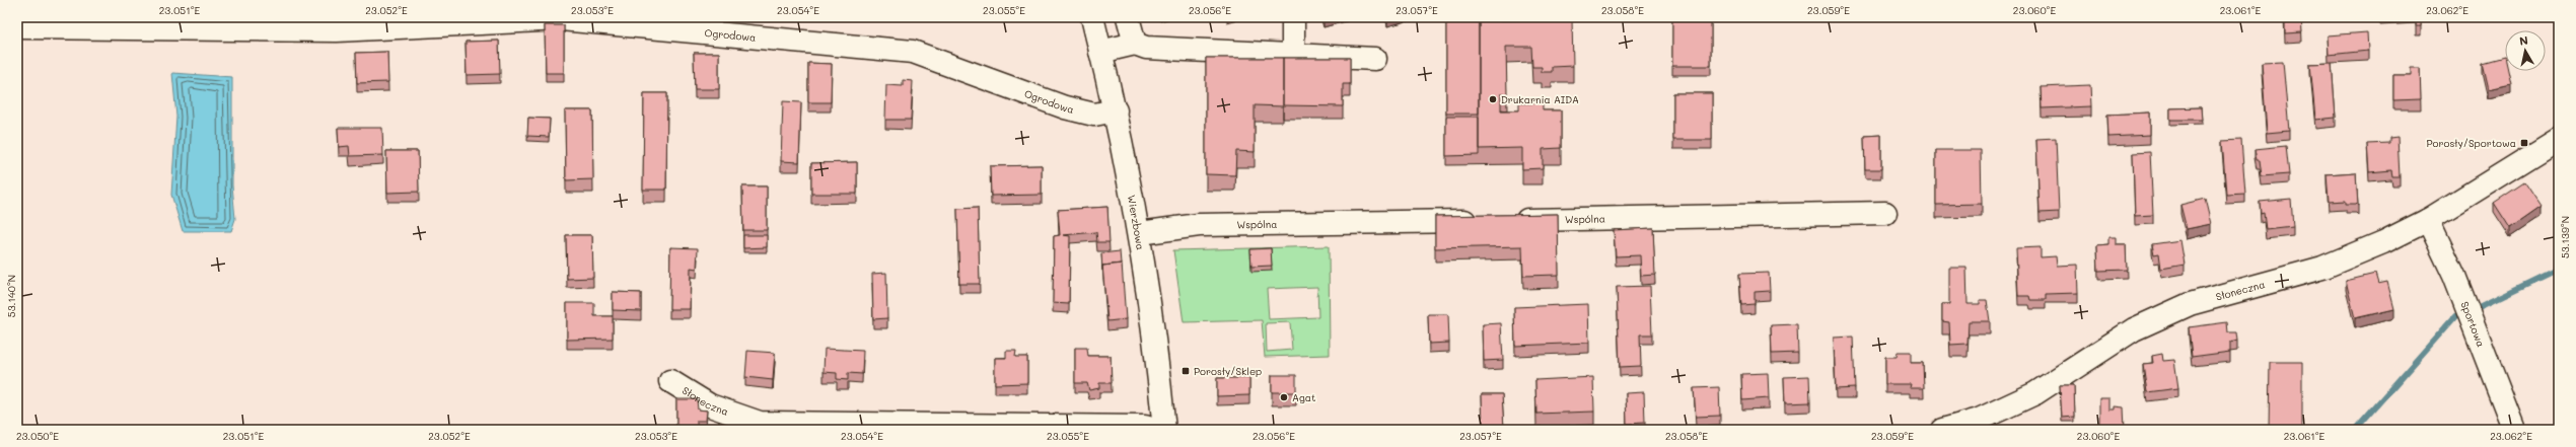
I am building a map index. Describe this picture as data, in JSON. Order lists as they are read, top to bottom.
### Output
{
  "streets": {
    "street": [
      "Ogrodowa",
      "Wspólna",
      "Wierzbowa",
      "Słoneczna",
      "Sportowa"
    ]
  },
  "crossings": [
    ["Ogrodowa", "Wierzbowa"],
    ["Wspólna", "Wierzbowa"],
    ["Słoneczna", "Sportowa"]
  ],
  "places": {
    "other": ["Drukarnia AIDA", "Agat"],
    "transit": ["Porosły/Sportowa", "Porosły/Sklep"]
  },
  "north": "top",
  "coordinates": [
    "23.051°E",
    "23.052°E",
    "23.053°E",
    "23.054°E",
    "23.055°E",
    "23.056°E",
    "23.057°E",
    "23.058°E",
    "23.059°E",
    "23.060°E",
    "23.061°E",
    "23.062°E",
    "53.139°N",
    "53.140°N",
    "23.050°E"
  ]
}
